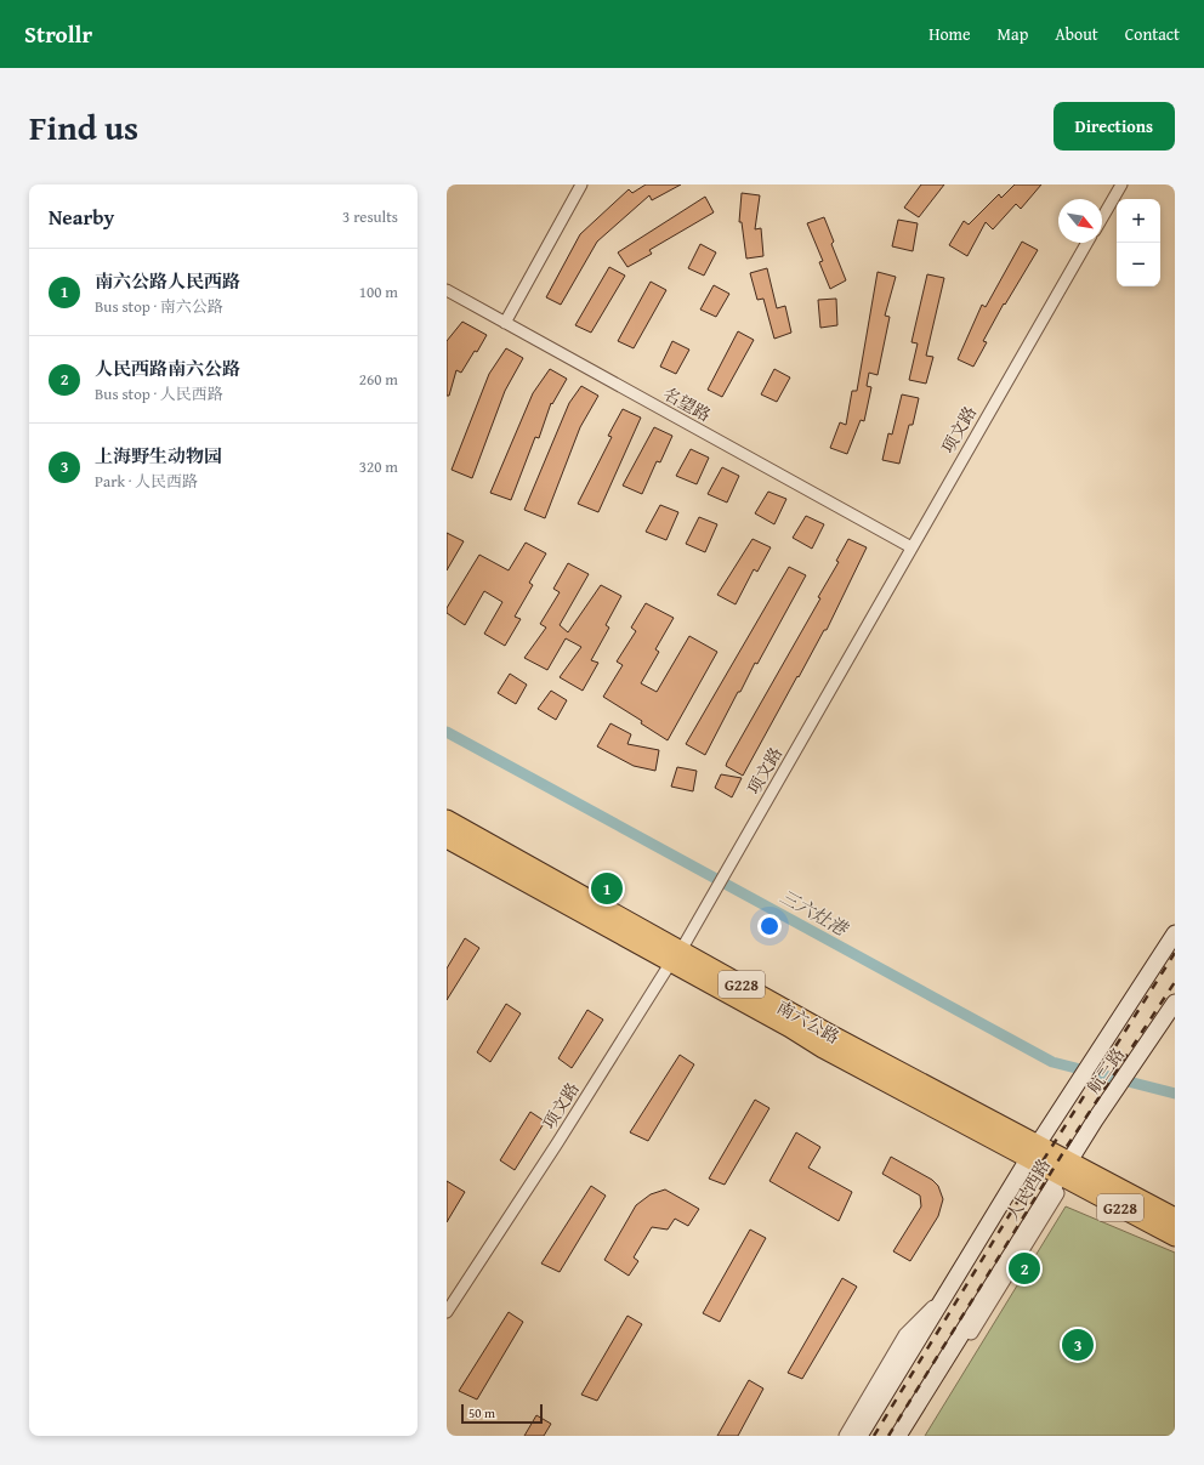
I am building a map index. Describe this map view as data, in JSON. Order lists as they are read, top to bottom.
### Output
{
  "streets": {
    "highway": ["G228", "南六公路"],
    "main road": ["航三路", "人民西路"],
    "street": ["名望路", "项文路"]
  },
  "crossings": [
    ["名望路", "项文路"],
    ["项文路", "南六公路"],
    ["南六公路", "航三路"],
    ["南六公路", "人民西路"],
    ["航三路", "人民西路"]
  ],
  "water": ["三六灶港"],
  "scale_bar": "50 m",
  "north": "bottom right",
  "page": {
    "header": "Strollr",
    "nav": [
      "Home",
      "Map",
      "About",
      "Contact"
    ],
    "title": "Find us",
    "buttons": "Directions",
    "heading": ["Nearby", "3 results"],
    "map_buttons": ["+", "−"],
    "list": [
      {
        "mark": "1",
        "name": "南六公路人民西路",
        "note": "Bus stop · 南六公路",
        "value": "100 m"
      },
      {
        "mark": "2",
        "name": "人民西路南六公路",
        "note": "Bus stop · 人民西路",
        "value": "260 m"
      },
      {
        "mark": "3",
        "name": "上海野生动物园",
        "note": "Park · 人民西路",
        "value": "320 m"
      }
    ],
    "pins": ["1", "2", "3"],
    "scale": "50 m"
  }
}
